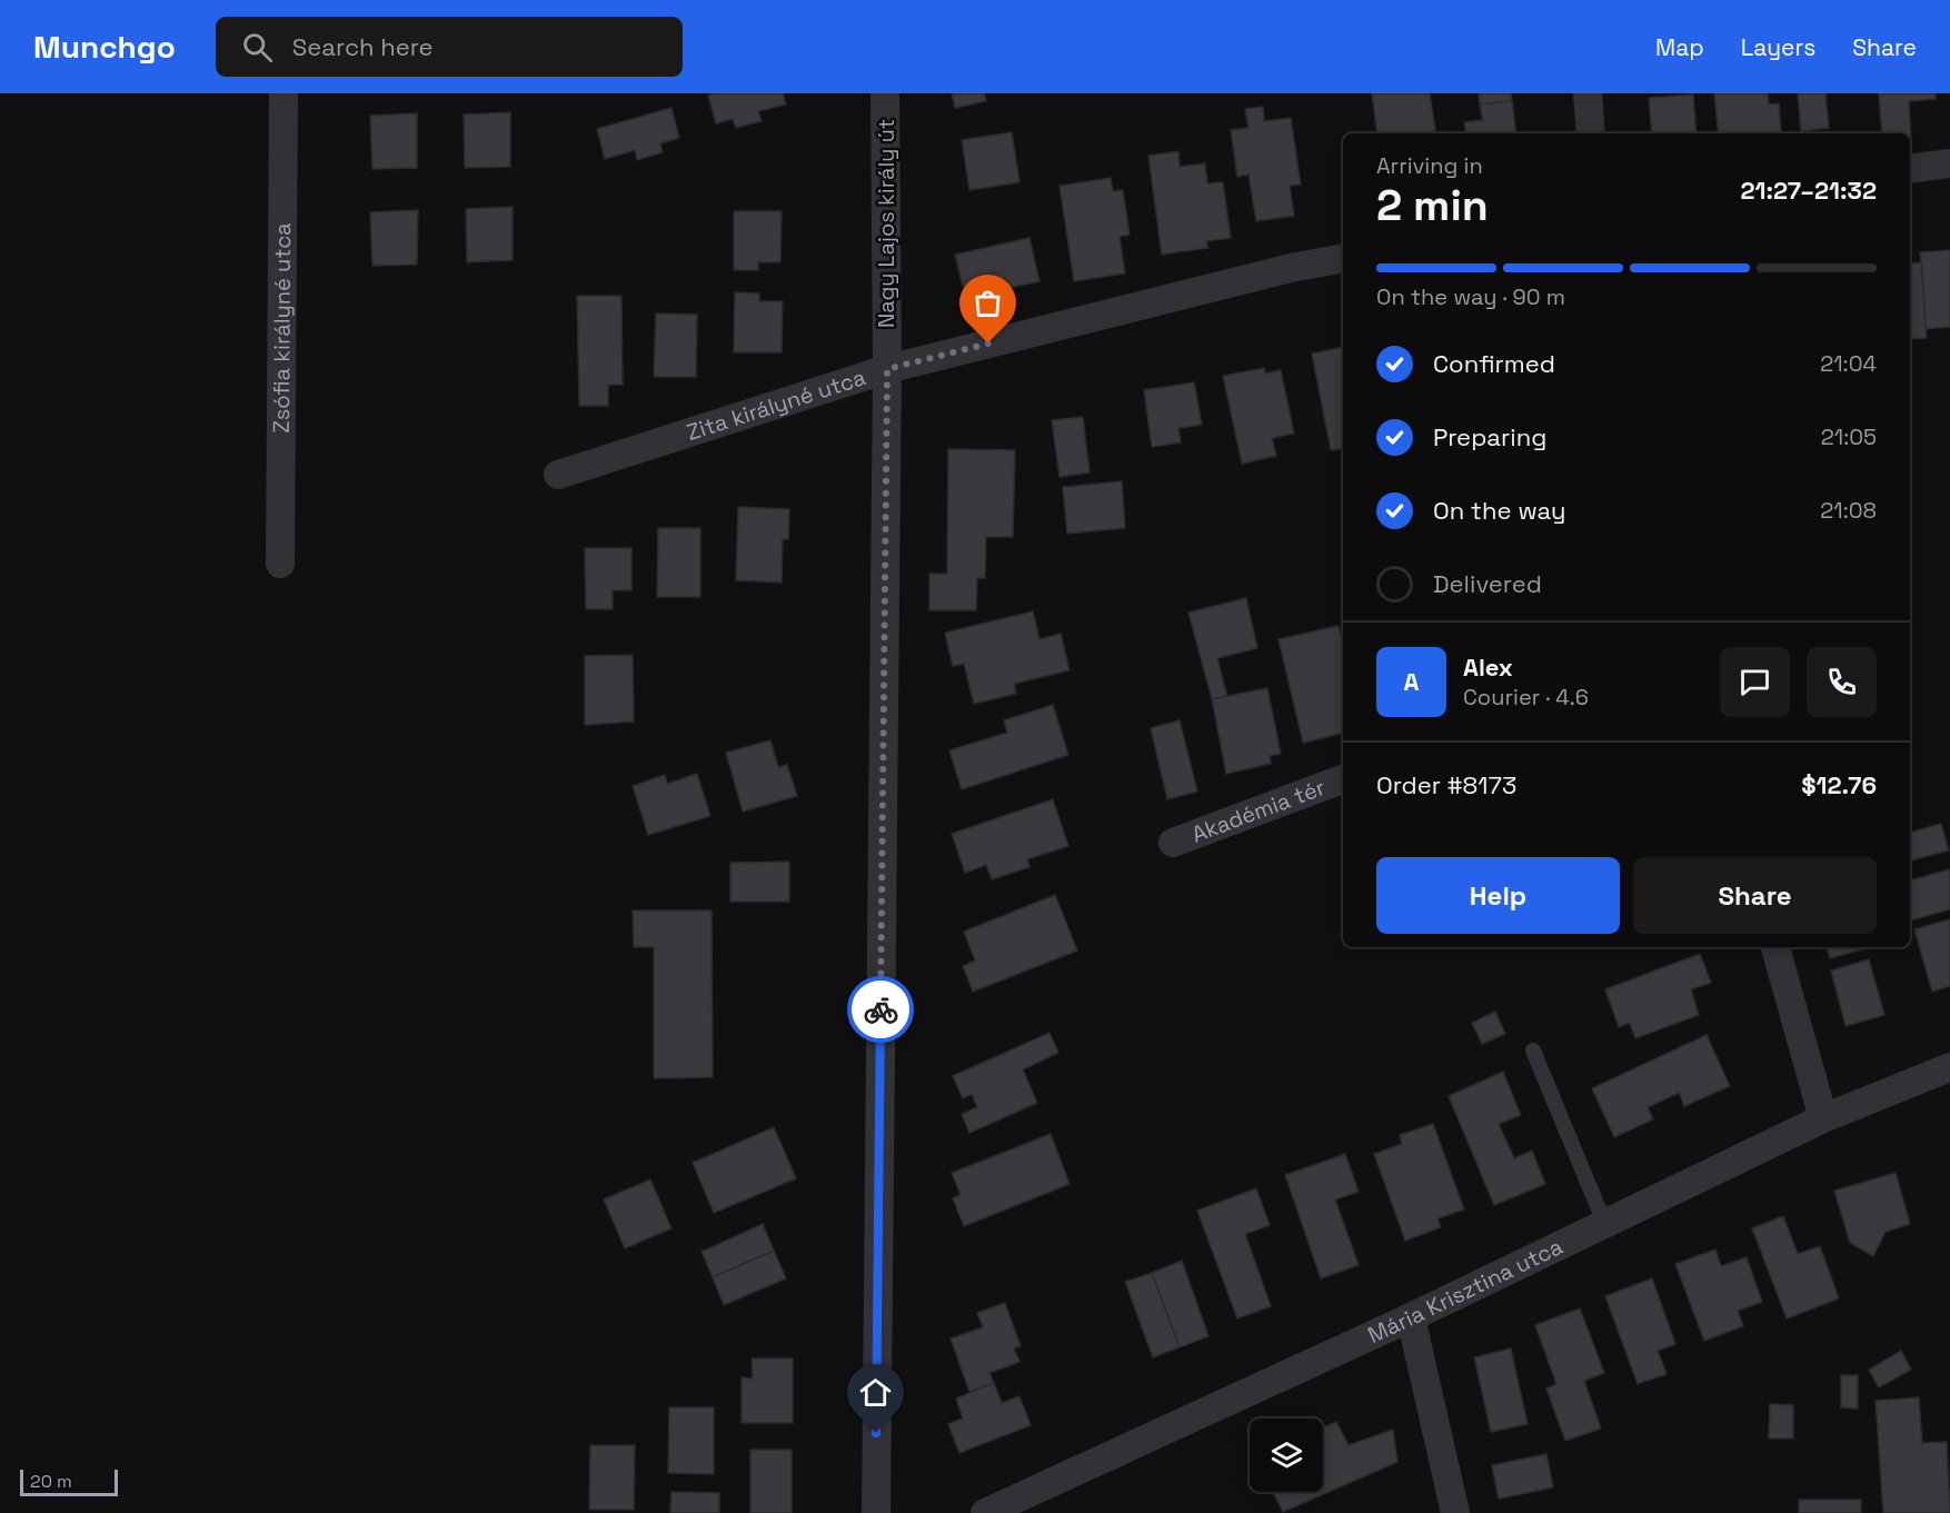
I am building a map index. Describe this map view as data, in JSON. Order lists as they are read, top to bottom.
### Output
{
  "streets": {
    "street": [
      "Nagy Lajos király út",
      "Zsófia királyné utca",
      "Zita királyné utca",
      "Akadémia tér",
      "Mária Krisztina utca"
    ]
  },
  "crossings": [
    ["Nagy Lajos király út", "Zita királyné utca"]
  ],
  "scale_bar": "20 m",
  "page": {
    "header": "Munchgo",
    "search": "Search here",
    "nav": ["Map", "Layers", "Share"],
    "heading": ["2 min", "Arriving in", "21:27–21:32"],
    "panel": [
      "Alex",
      "Courier · 4.6",
      "Order #8173",
      "$12.76"
    ],
    "bar": "On the way · 90 m",
    "list": [
      ["Confirmed", "21:04"],
      ["Preparing", "21:05"],
      ["On the way", "21:08"],
      "Delivered"
    ],
    "round": "A",
    "buttons": ["Help", "Share"],
    "scale": "20 m"
  }
}
